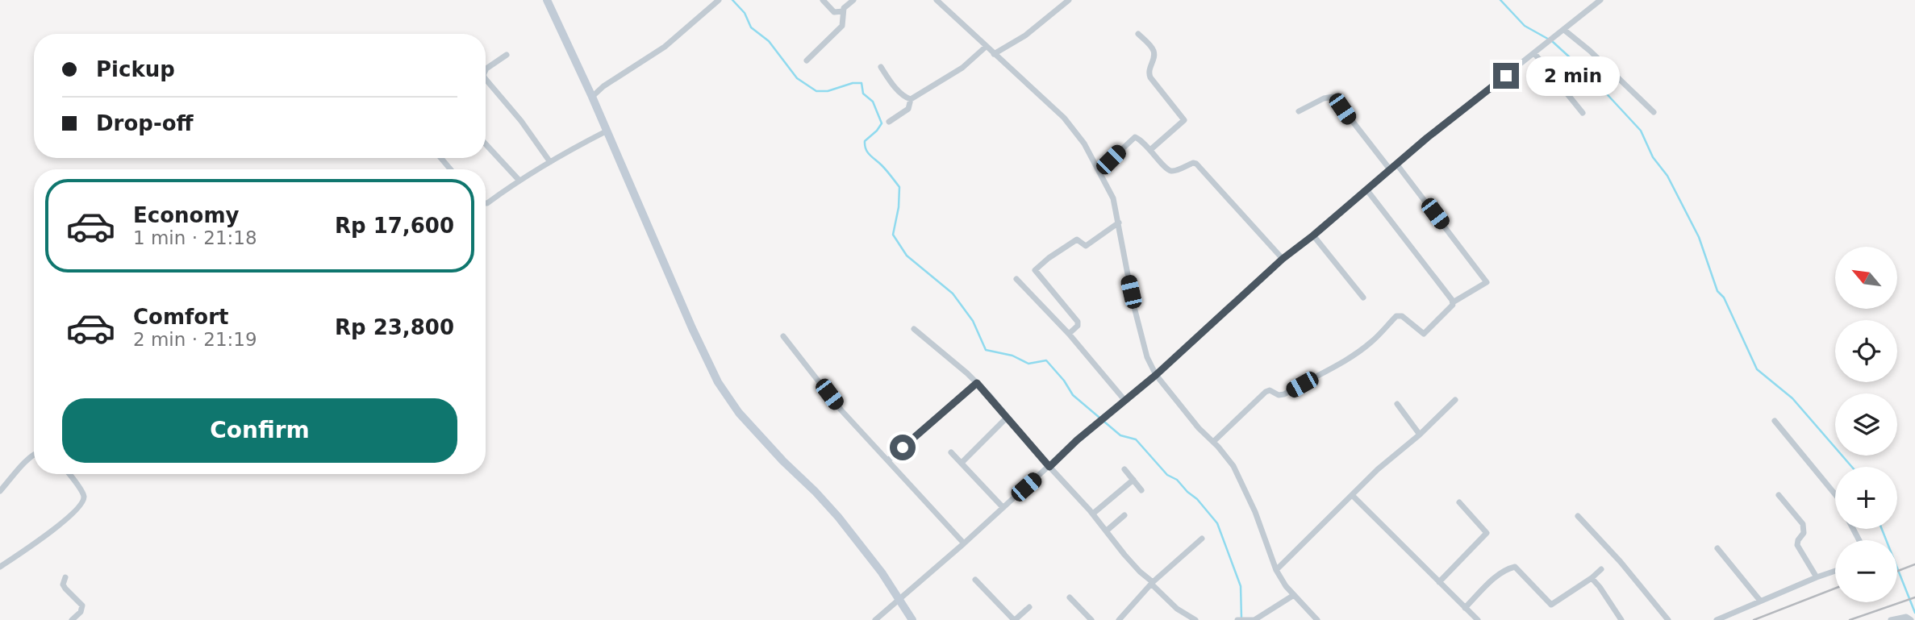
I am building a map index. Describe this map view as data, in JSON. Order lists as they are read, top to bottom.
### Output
{
  "north": "top left",
  "page": {
    "banner": ["Pickup", "Drop-off"],
    "bubble": "2 min",
    "list": [
      {
        "name": "Economy",
        "note": "1 min · 21:18",
        "value": "Rp 17,600"
      },
      {
        "name": "Comfort",
        "note": "2 min · 21:19",
        "value": "Rp 23,800"
      }
    ],
    "map_buttons": ["+", "−"],
    "buttons": "Confirm"
  }
}
